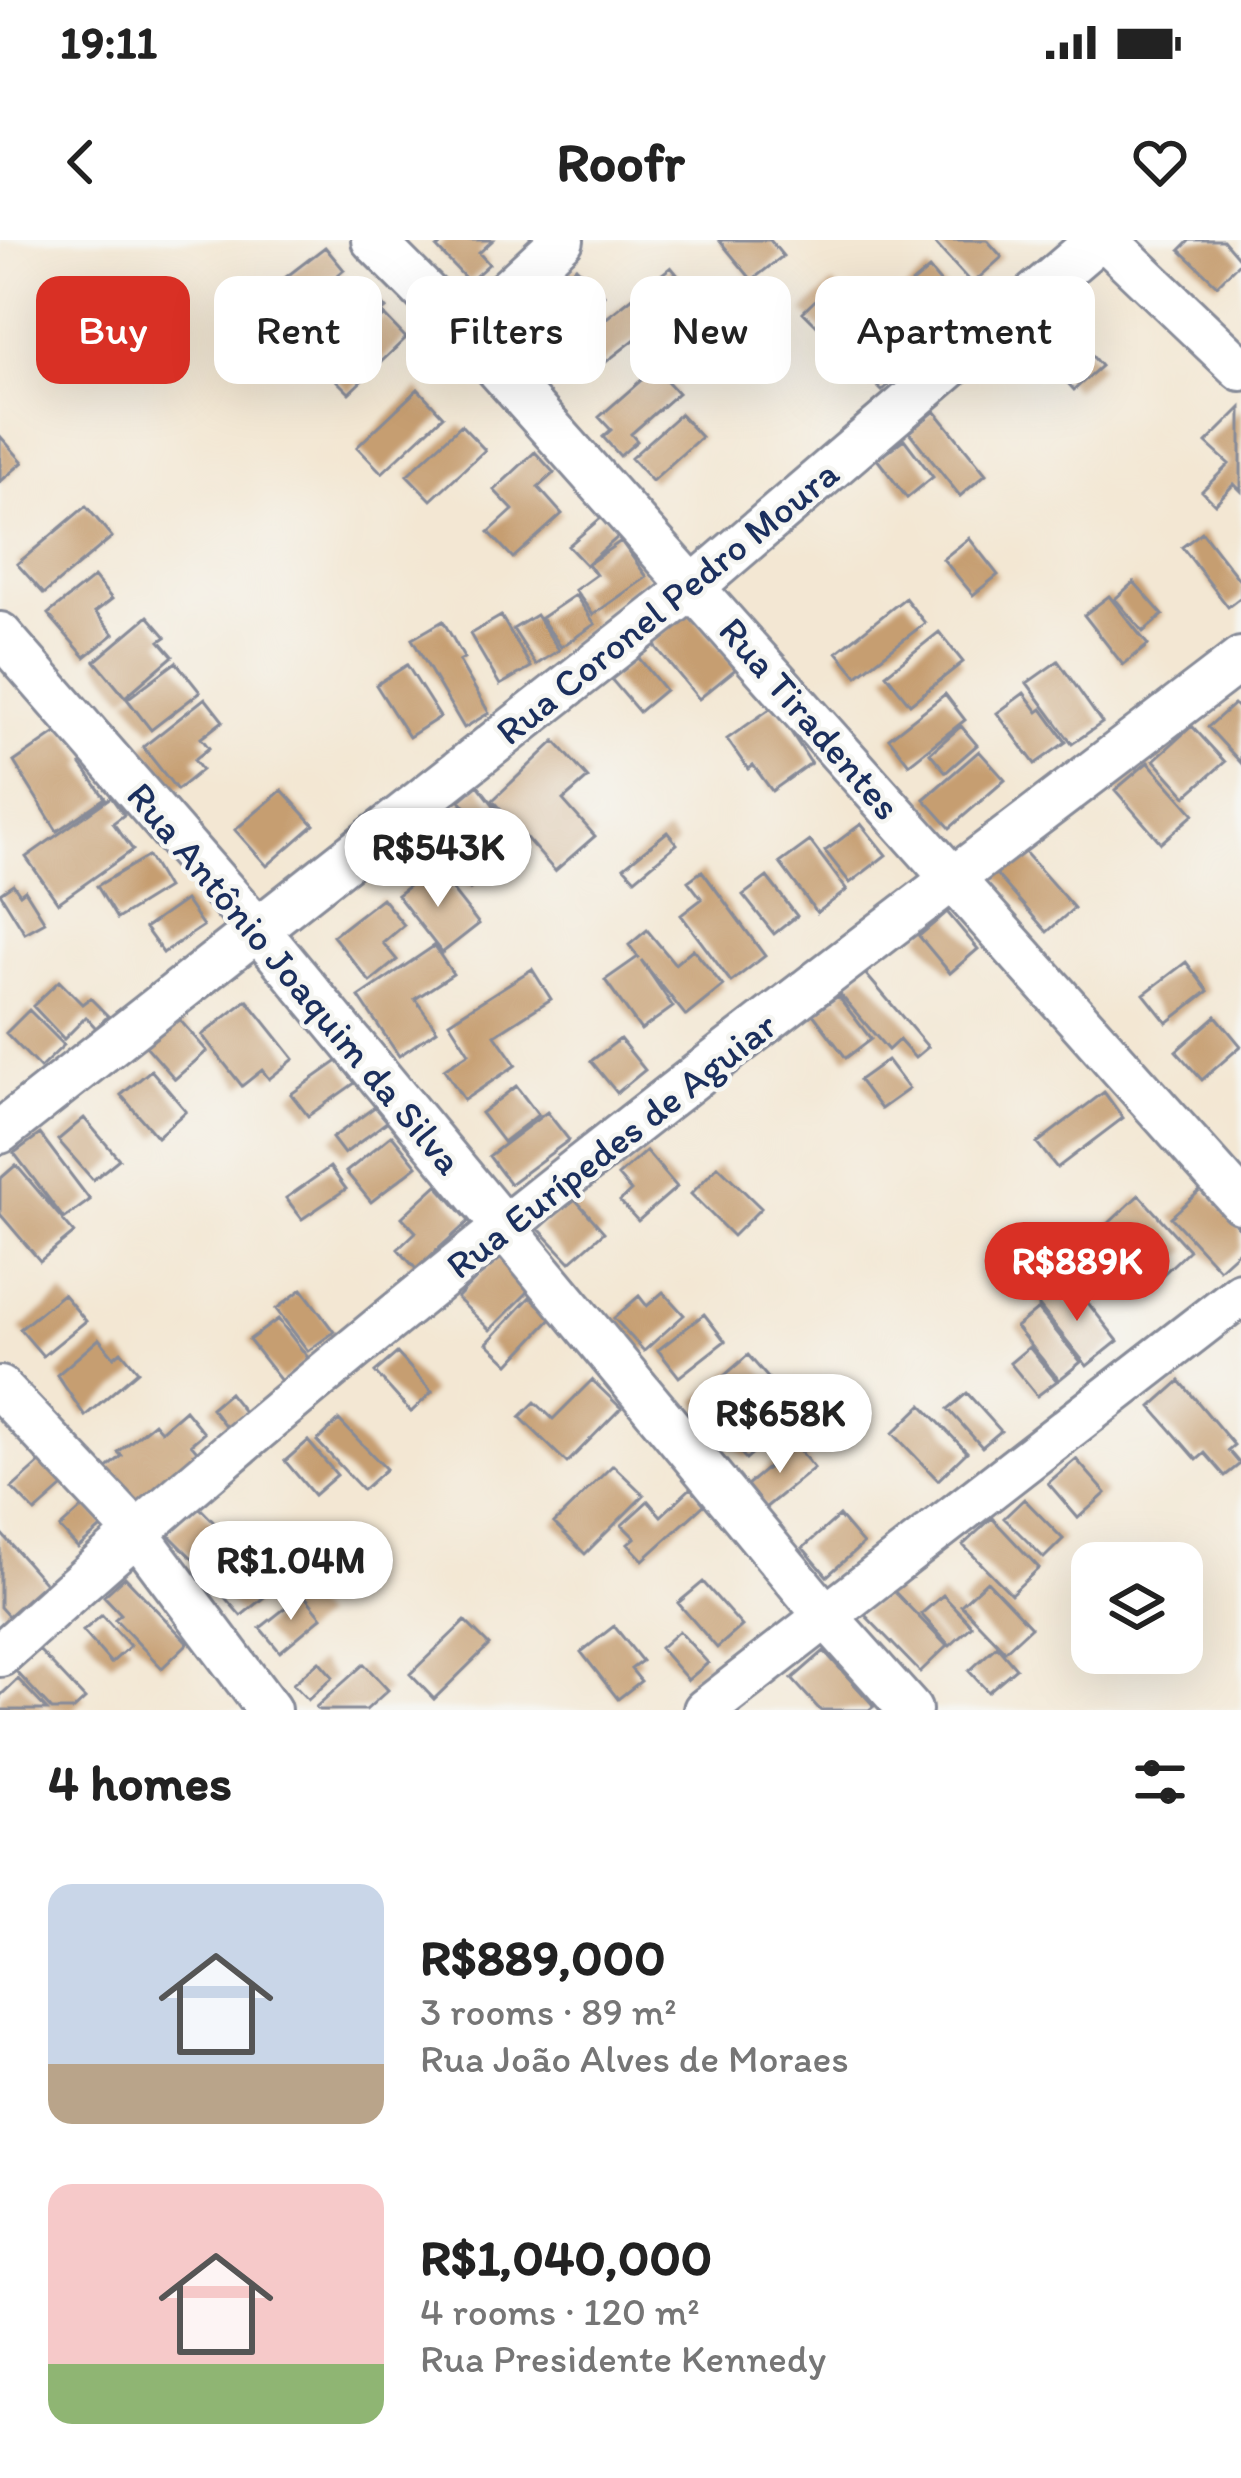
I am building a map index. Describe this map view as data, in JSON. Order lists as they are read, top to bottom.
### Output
{
  "streets": {
    "street": [
      "Rua Coronel Pedro Moura",
      "Rua Tiradentes",
      "Rua Antônio Joaquim da Silva",
      "Rua Eurípedes de Aguiar"
    ]
  },
  "crossings": [
    ["Rua Coronel Pedro Moura", "Rua Tiradentes"],
    ["Rua Coronel Pedro Moura", "Rua Antônio Joaquim da Silva"],
    ["Rua Tiradentes", "Rua Eurípedes de Aguiar"],
    ["Rua Antônio Joaquim da Silva", "Rua Eurípedes de Aguiar"]
  ],
  "page": {
    "status": "19:11",
    "header": "Roofr",
    "chip": [
      "Buy",
      "Rent",
      "Filters",
      "New",
      "Apartment"
    ],
    "price": [
      "R$543K",
      "R$889K",
      "R$658K",
      "R$1.04M"
    ],
    "heading": "4 homes",
    "list": [
      {
        "name": "R$889,000",
        "note": "3 rooms · 89 m² · Rua João Alves de Moraes"
      },
      {
        "name": "R$1,040,000",
        "note": "4 rooms · 120 m² · Rua Presidente Kennedy"
      }
    ]
  }
}
